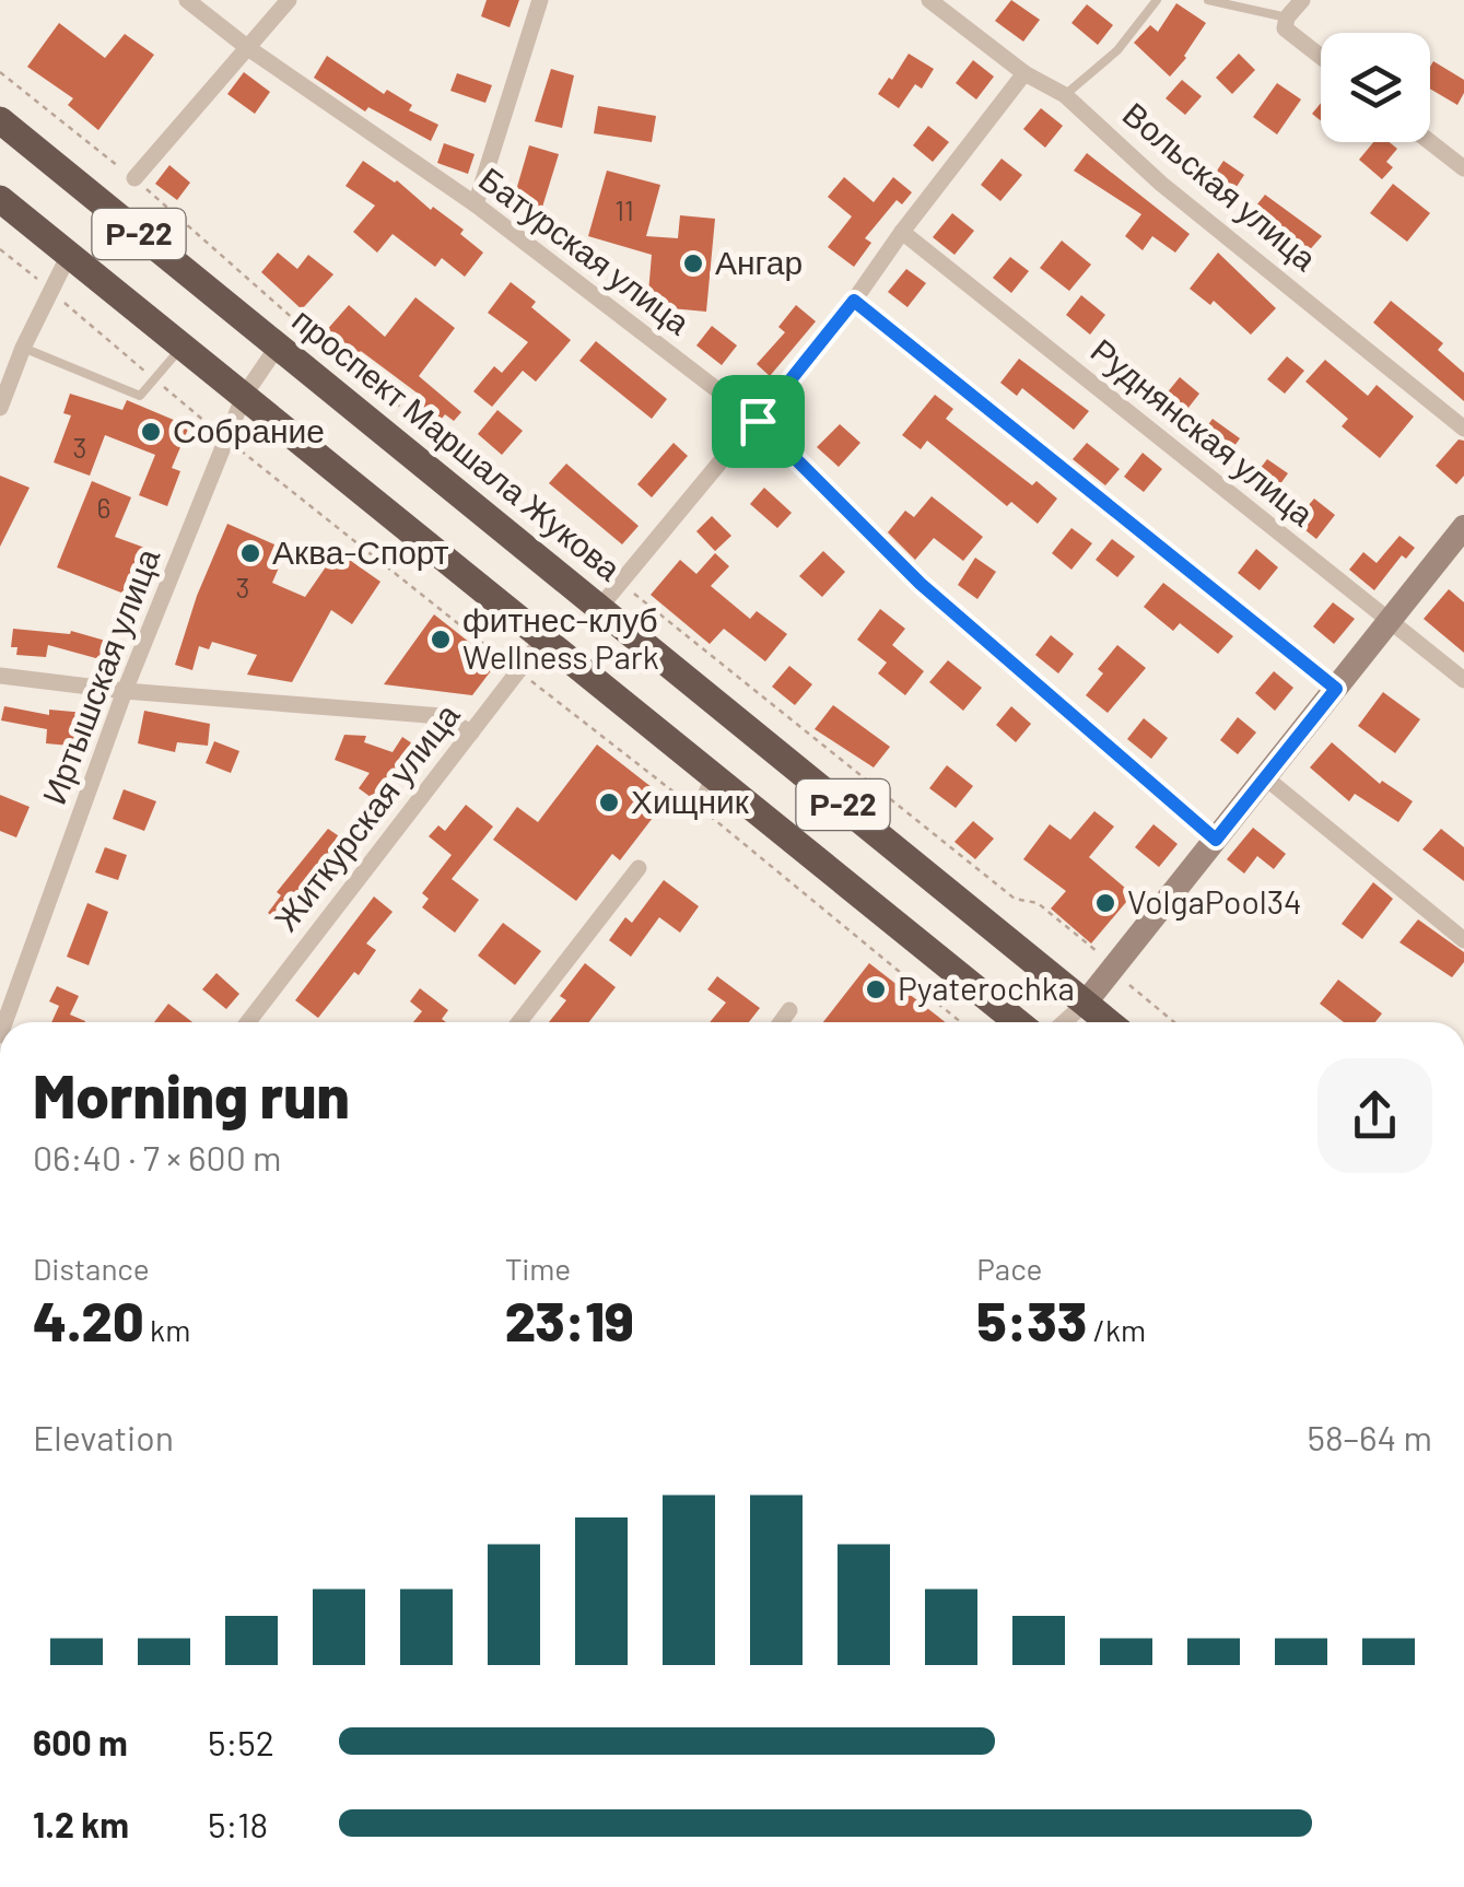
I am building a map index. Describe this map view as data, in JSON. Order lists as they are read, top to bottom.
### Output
{
  "streets": {
    "highway": ["Р-22", "проспект Маршала Жукова"],
    "street": [
      "Вольская улица",
      "Батурская улица",
      "Руднянская улица",
      "Иртышская улица",
      "Житкурская улица"
    ]
  },
  "crossings": [
    ["Р-22", "Иртышская улица"],
    ["Р-22", "Житкурская улица"],
    ["проспект Маршала Жукова", "Иртышская улица"]
  ],
  "places": [
    "Ангар",
    "Собрание",
    "Аква-Спорт",
    "фитнес-клуб Wellness Park",
    "Хищник",
    "VolgaPool34",
    "Pyaterochka"
  ],
  "house_numbers": [
    "11",
    "3",
    "6",
    "3"
  ],
  "page": {
    "heading": ["Morning run", "06:40 · 7 × 600 m"],
    "stats": [
      ["Distance", "4.20 km"],
      ["Time", "23:19"],
      ["Pace", "5:33 /km"]
    ],
    "chart": ["Elevation", "58–64 m"],
    "list": [
      {
        "name": "600 m",
        "note": "5:52"
      },
      {
        "name": "1.2 km",
        "note": "5:18"
      }
    ]
  }
}
